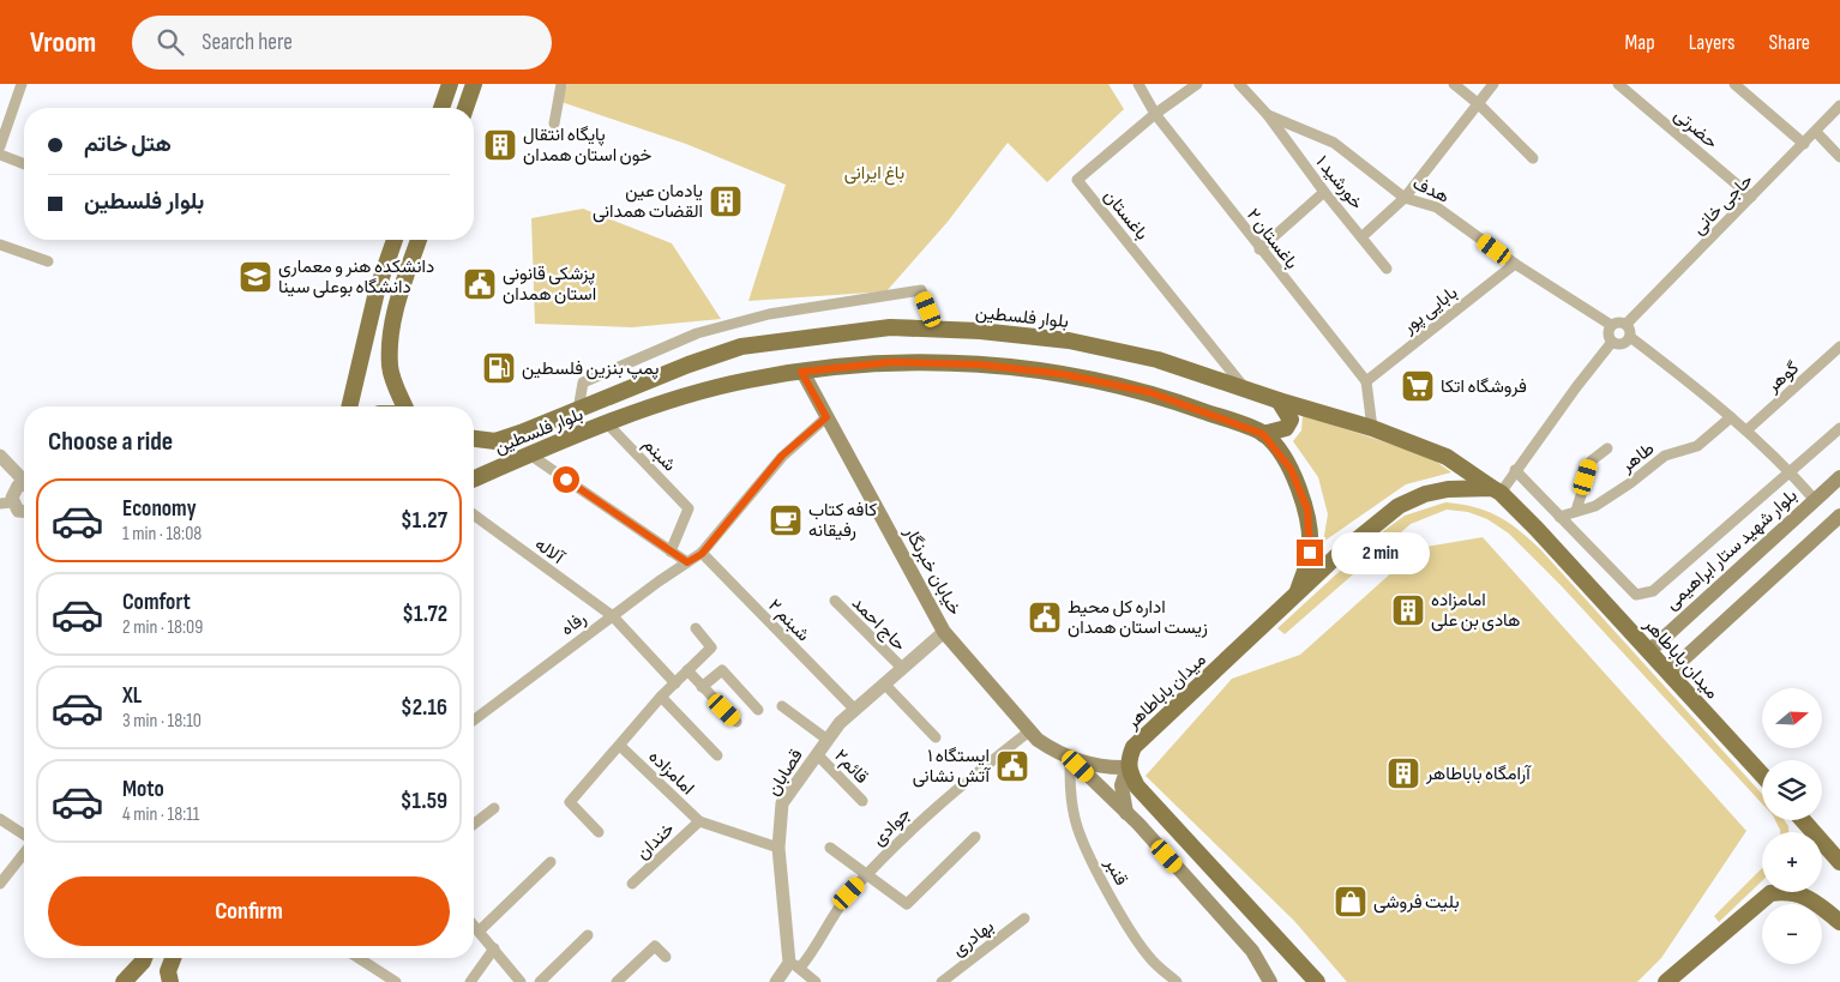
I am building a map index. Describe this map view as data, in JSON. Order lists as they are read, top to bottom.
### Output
{
  "streets": {
    "main road": [
      "بلوار فلسطین",
      "بلوار شهید ستار ابراهیمی",
      "خیابان خبرنگار",
      "میدان باباطاهر"
    ],
    "street": [
      "حضرتی",
      "خورشید ۱",
      "هدف",
      "حاجی خانی",
      "باغستان",
      "باغستان ۲",
      "بابایی پور",
      "گوهر",
      "شبنم",
      "طاهر",
      "آلاله",
      "شبنم ۲",
      "رفاه",
      "حاج احمد",
      "قائم۲",
      "امامزاده",
      "قصابان",
      "جوادی",
      "خندان",
      "قنبر",
      "بهادری"
    ]
  },
  "crossings": [
    ["حضرتی", "حاجی خانی"],
    ["خورشید ۱", "هدف"],
    ["هدف", "حاجی خانی"],
    ["هدف", "بابایی پور"],
    ["باغستان", "باغستان ۲"],
    ["باغستان", "بلوار فلسطین"],
    ["باغستان ۲", "بابایی پور"],
    ["بلوار فلسطین", "شبنم"],
    ["بلوار فلسطین", "خیابان خبرنگار"],
    ["بلوار فلسطین", "میدان باباطاهر"],
    ["بلوار شهید ستار ابراهیمی", "میدان باباطاهر"],
    ["آلاله", "رفاه"],
    ["خیابان خبرنگار", "میدان باباطاهر"],
    ["خیابان خبرنگار", "قصابان"],
    ["خیابان خبرنگار", "جوادی"],
    ["خیابان خبرنگار", "قنبر"],
    ["شبنم ۲", "رفاه"],
    ["شبنم ۲", "قصابان"],
    ["حاج احمد", "قصابان"],
    ["قائم۲", "قصابان"],
    ["امامزاده", "قصابان"],
    ["امامزاده", "خندان"],
    ["قصابان", "جوادی"]
  ],
  "parks": ["باغ ایرانی"],
  "places": {
    "building": [
      "پایگاه انتقال خون استان همدان",
      "یادمان عین القضات همدانی",
      "امامزاده هادی بن علی",
      "آرامگاه باباطاهر"
    ],
    "school or university": ["دانشکده هنر و معماری دانشگاه بوعلی سینا"],
    "public building": ["پزشکی قانونی استان همدان", "اداره کل محیط زیست استان همدان", "ایستگاه ۱ آتش نشانی"],
    "fuel station": ["پمپ بنزین فلسطین"],
    "supermarket": ["فروشگاه اتکا"],
    "cafe": ["کافه کتاب رفیقانه"],
    "shop": ["بلیت فروشی"]
  },
  "north": "right",
  "page": {
    "header": "Vroom",
    "search": "Search here",
    "nav": ["Map", "Layers", "Share"],
    "banner": ["هتل خاتم", "بلوار فلسطین"],
    "heading": "Choose a ride",
    "list": [
      {
        "name": "Economy",
        "note": "1 min · 18:08",
        "value": "$1.27"
      },
      {
        "name": "Comfort",
        "note": "2 min · 18:09",
        "value": "$1.72"
      },
      {
        "name": "XL",
        "note": "3 min · 18:10",
        "value": "$2.16"
      },
      {
        "name": "Moto",
        "note": "4 min · 18:11",
        "value": "$1.59"
      }
    ],
    "bubble": "2 min",
    "map_buttons": ["+", "−"],
    "buttons": "Confirm"
  }
}
